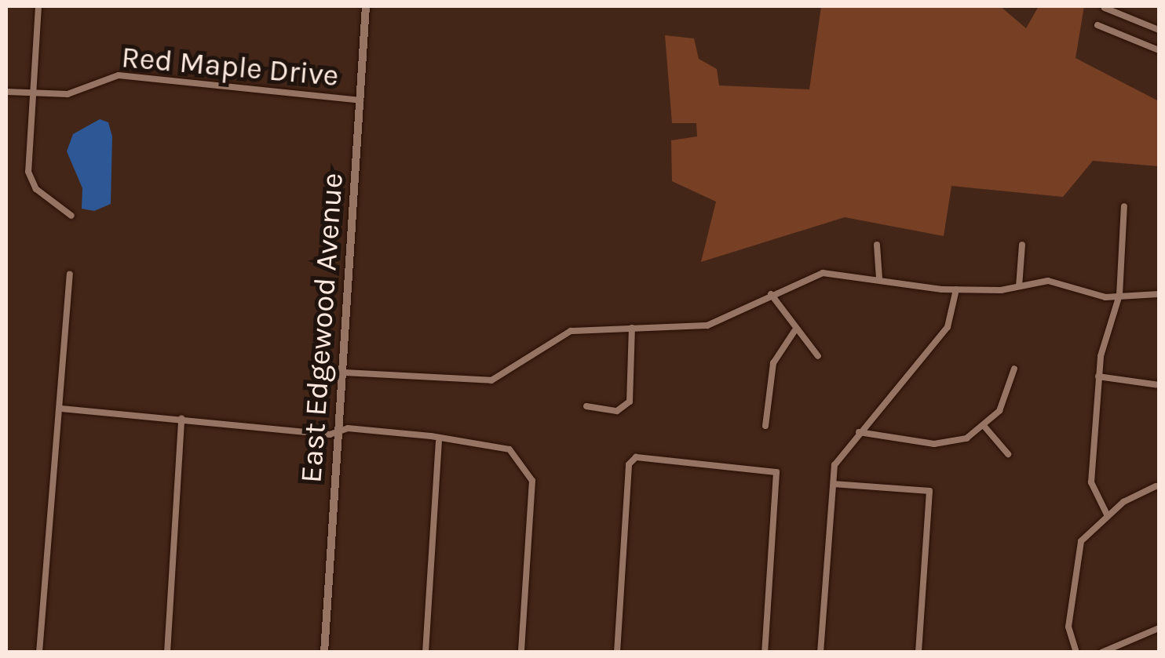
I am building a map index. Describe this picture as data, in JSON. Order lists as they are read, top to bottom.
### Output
{
  "streets": {
    "main road": ["East Edgewood Avenue"],
    "street": ["Red Maple Drive"]
  },
  "crossings": [
    ["Red Maple Drive", "East Edgewood Avenue"]
  ]
}
